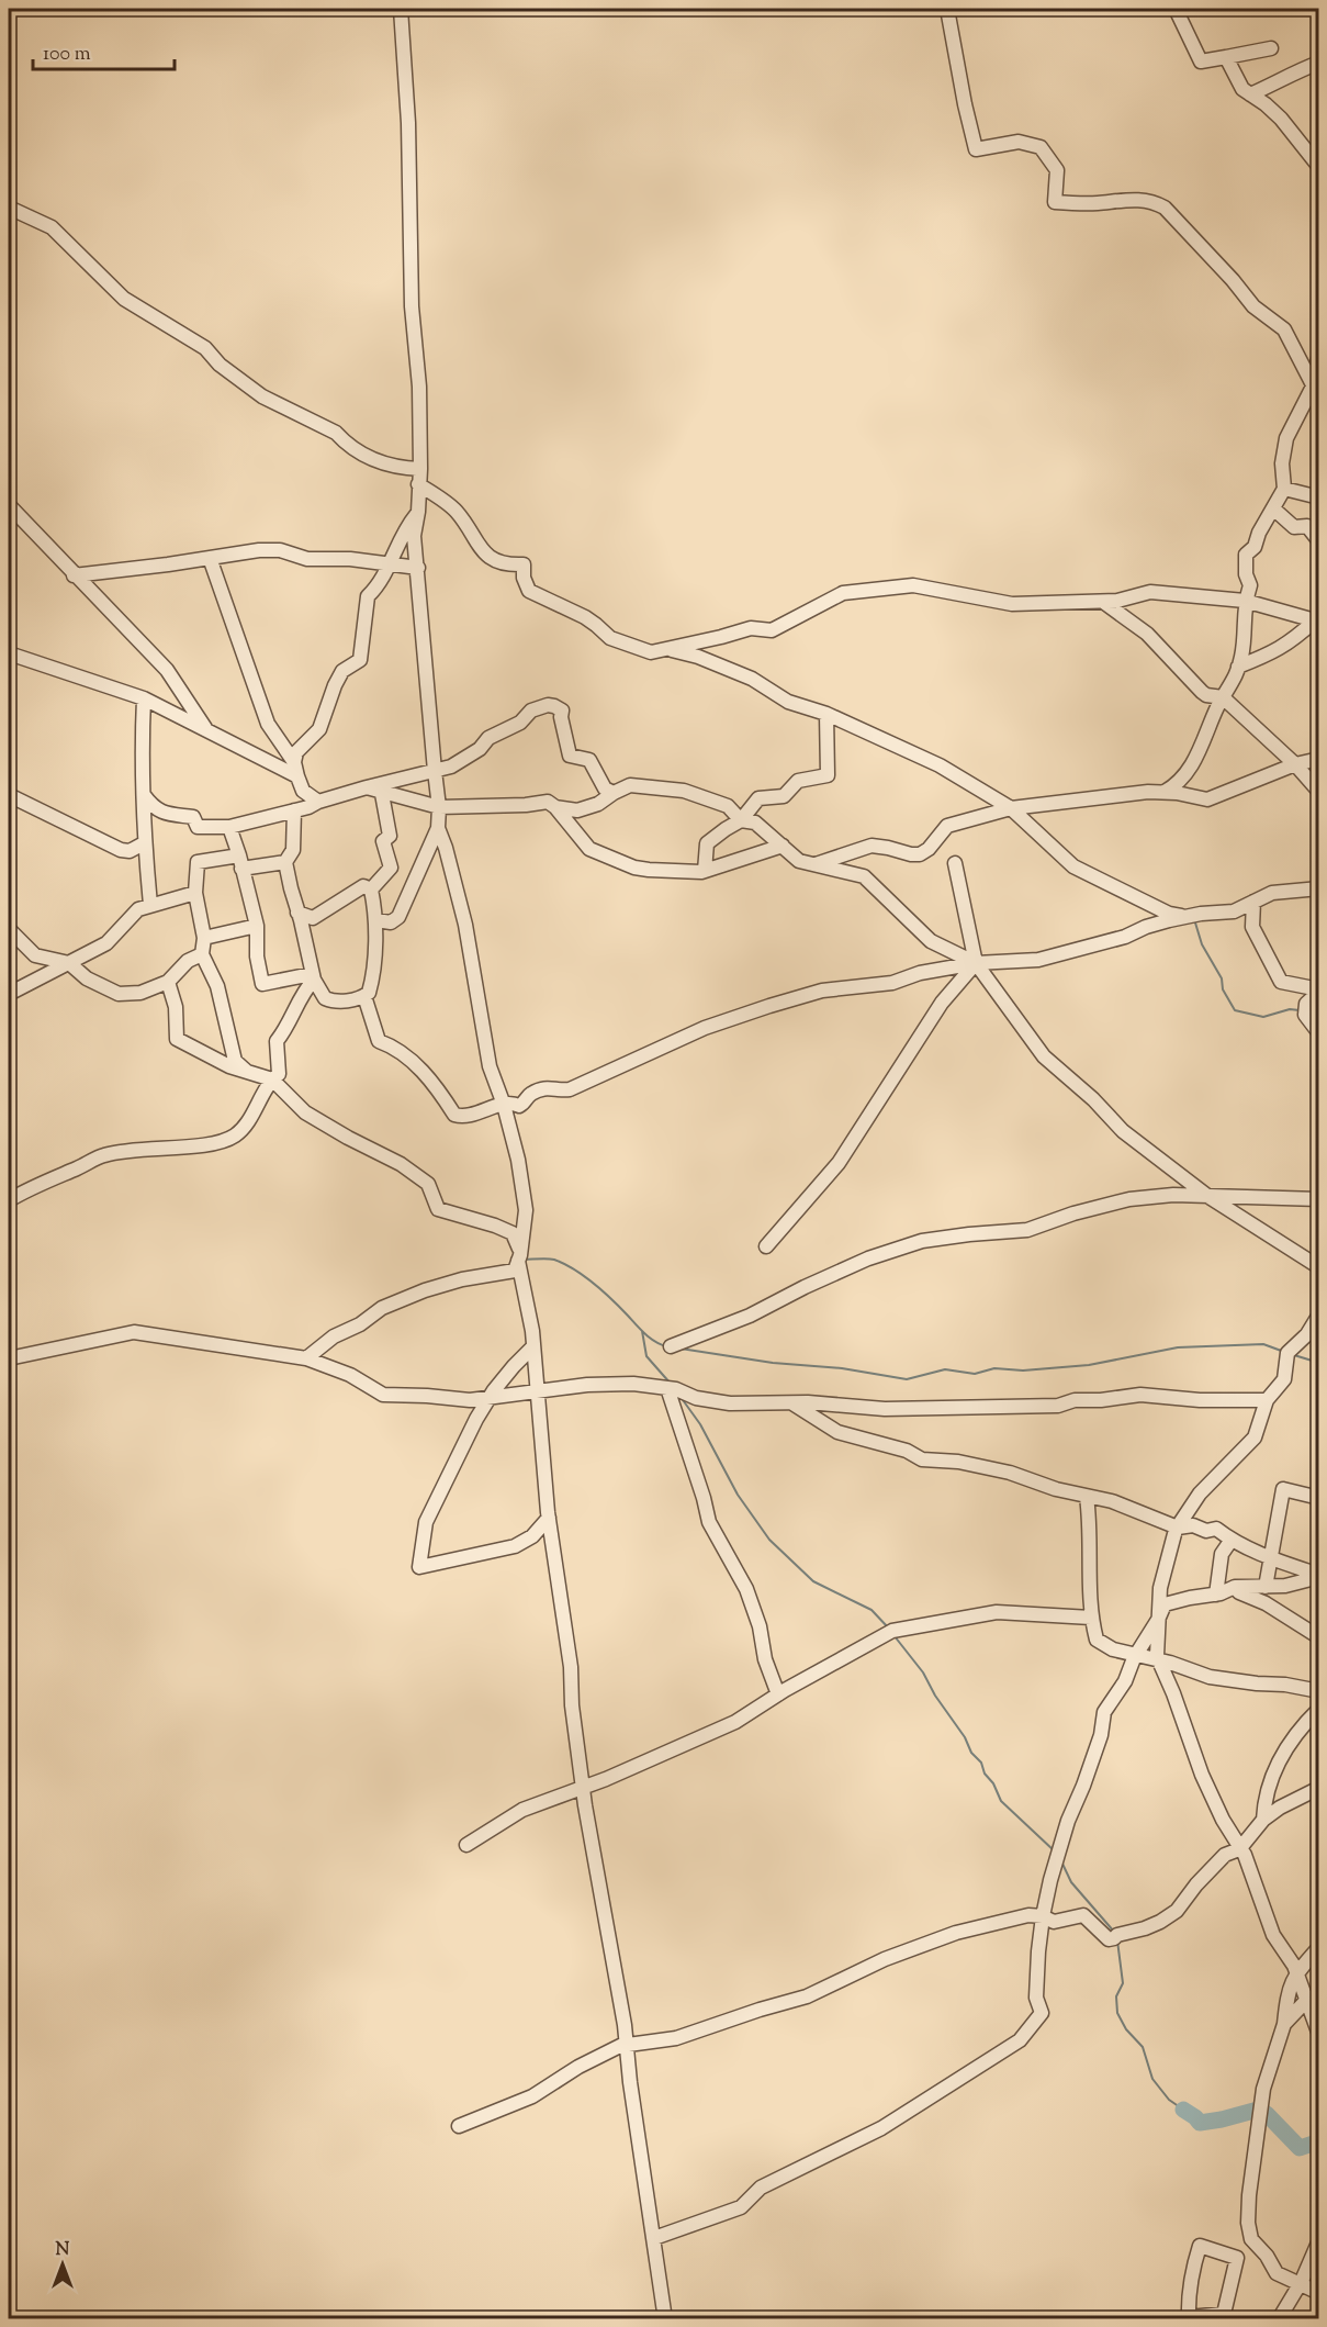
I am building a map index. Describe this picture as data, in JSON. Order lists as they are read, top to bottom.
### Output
{
  "scale_bar": "100 m",
  "north": "top"
}
